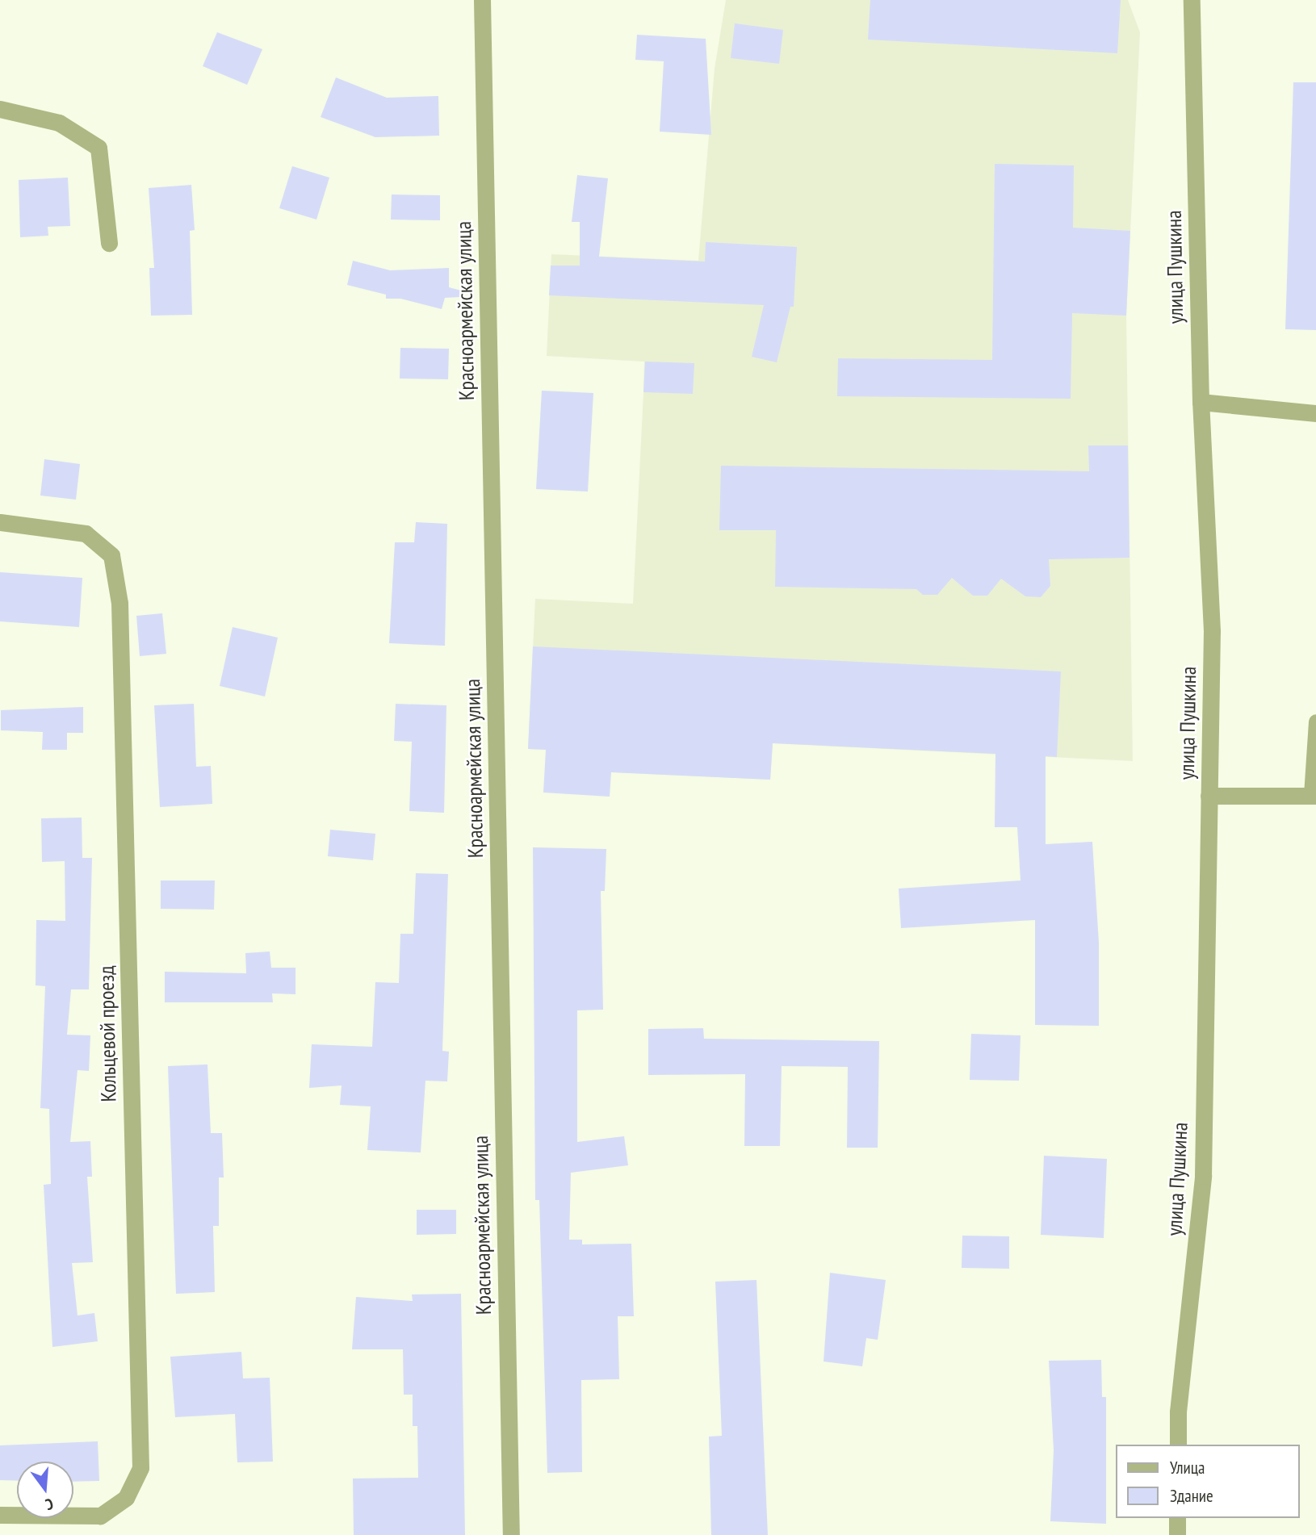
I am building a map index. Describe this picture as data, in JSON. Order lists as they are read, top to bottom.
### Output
{
  "streets": {
    "street": ["улица Пушкина", "Красноармейская улица", "Кольцевой проезд"]
  },
  "legend": ["Улица", "Здание"],
  "north": "bottom"
}
